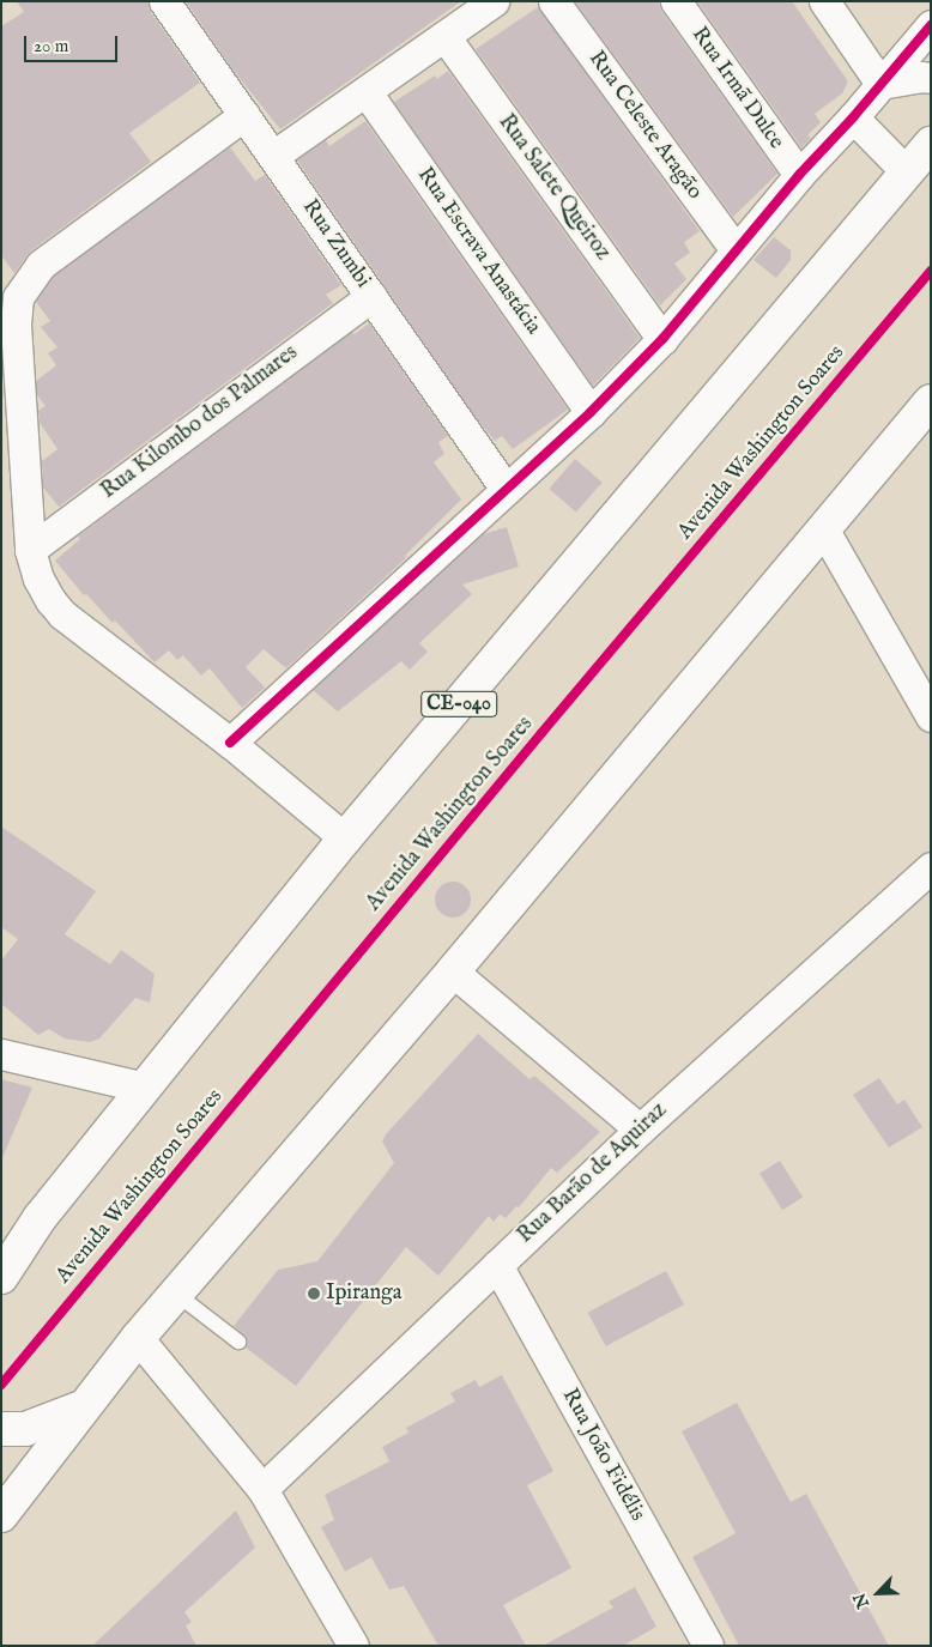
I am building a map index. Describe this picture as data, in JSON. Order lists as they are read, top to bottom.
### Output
{
  "streets": {
    "highway": ["CE-040"],
    "street": [
      "Rua Irmã Dulce",
      "Rua Celeste Aragão",
      "Rua Salete Queiroz",
      "Rua Zumbi",
      "Rua Escrava Anastácia",
      "Rua Kilombo dos Palmares",
      "Rua Barão de Aquiraz",
      "Rua João Fidélis"
    ],
    "cycle path": ["Avenida Washington Soares"]
  },
  "crossings": [
    ["Rua Zumbi", "Rua Kilombo dos Palmares"],
    ["Rua Barão de Aquiraz", "Rua João Fidélis"]
  ],
  "places": ["Ipiranga"],
  "scale_bar": "20 m",
  "north": "bottom left"
}
